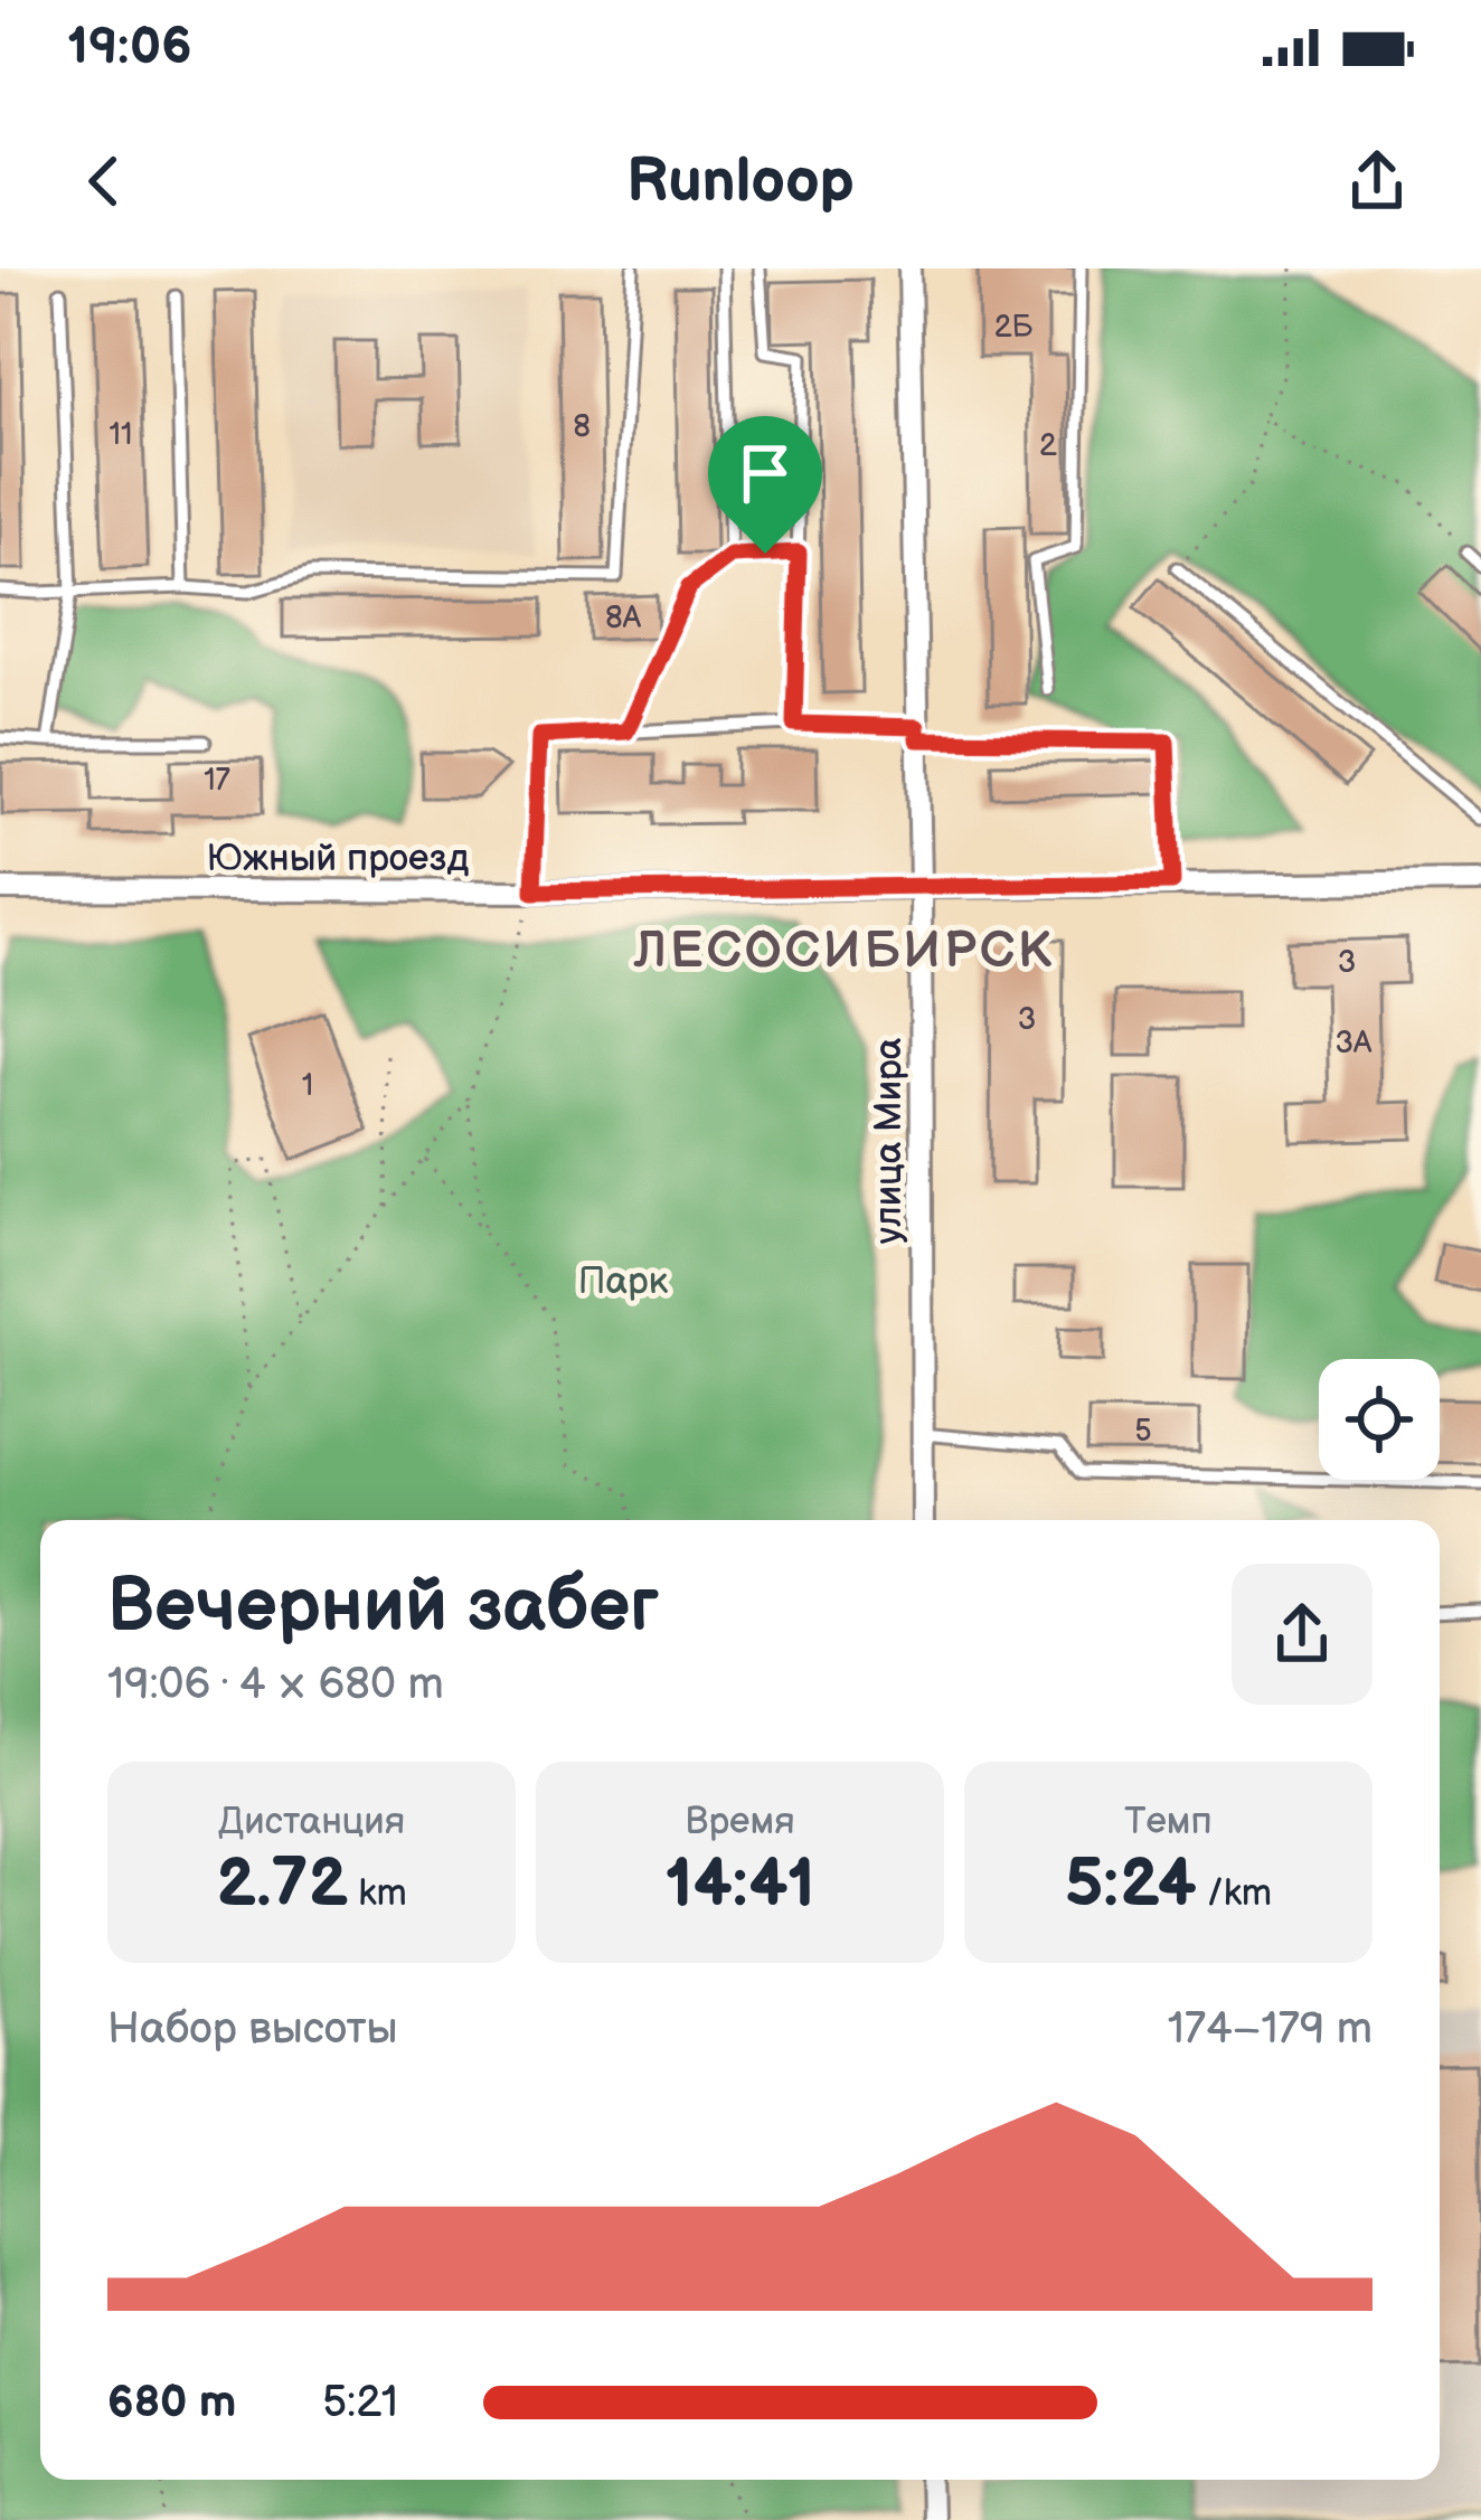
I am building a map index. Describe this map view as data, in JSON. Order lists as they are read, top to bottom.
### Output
{
  "streets": {
    "street": ["Южный проезд", "улица Мира"]
  },
  "crossings": [
    ["Южный проезд", "улица Мира"]
  ],
  "districts": ["ЛЕСОСИБИРСК"],
  "parks": ["Парк"],
  "house_numbers": [
    "2Б",
    "8",
    "11",
    "2",
    "8А",
    "17",
    "3",
    "3",
    "3А",
    "1",
    "5"
  ],
  "page": {
    "status": "19:06",
    "header": "Runloop",
    "heading": ["Вечерний забег", "19:06 · 4 × 680 m"],
    "stats": [
      ["Дистанция", "2.72 km"],
      ["Время", "14:41"],
      ["Темп", "5:24 /km"]
    ],
    "chart": ["Набор высоты", "174–179 m"],
    "list": [
      {
        "name": "680 m",
        "note": "5:21"
      }
    ]
  }
}
